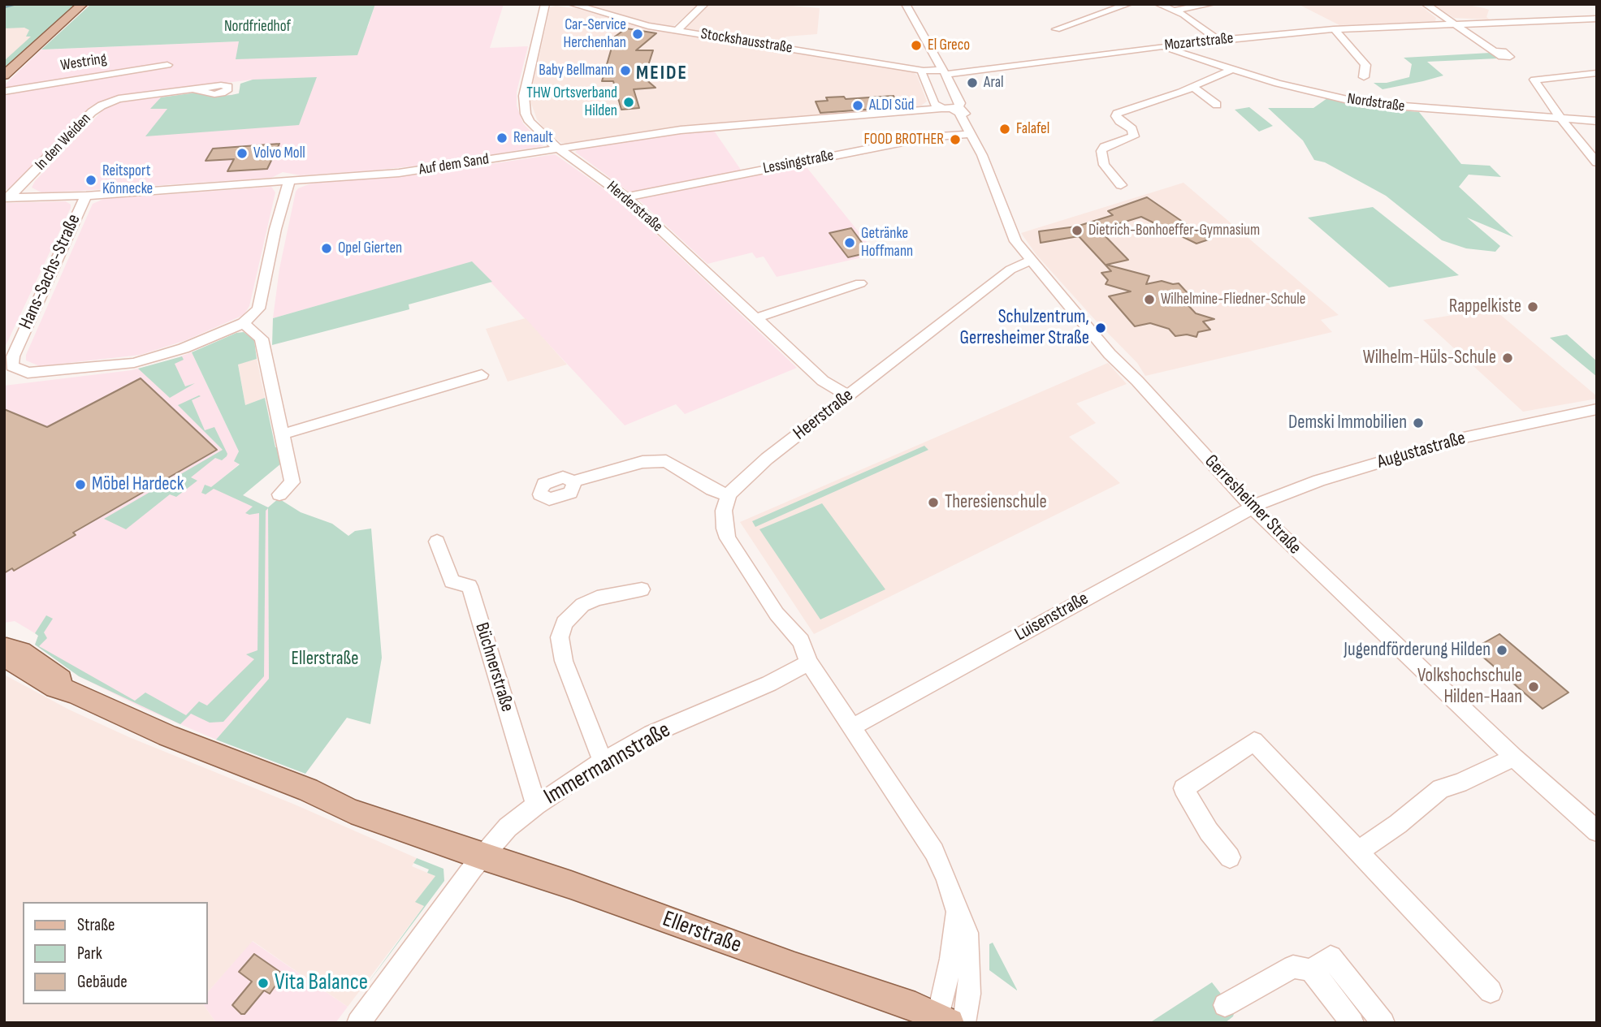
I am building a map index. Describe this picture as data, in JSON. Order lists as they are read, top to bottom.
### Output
{
  "streets": {
    "main road": ["Westring", "Ellerstraße"],
    "street": [
      "Stockshausstraße",
      "Mozartstraße",
      "Nordstraße",
      "In den Weiden",
      "Lessingstraße",
      "Auf dem Sand",
      "Herderstraße",
      "Hans-Sachs-Straße",
      "Heerstraße",
      "Augustastraße",
      "Gerresheimer Straße",
      "Luisenstraße",
      "Büchnerstraße",
      "Immermannstraße"
    ]
  },
  "crossings": [
    ["Mozartstraße", "Nordstraße"],
    ["Mozartstraße", "Gerresheimer Straße"],
    ["In den Weiden", "Auf dem Sand"],
    ["Lessingstraße", "Herderstraße"],
    ["Lessingstraße", "Gerresheimer Straße"],
    ["Auf dem Sand", "Herderstraße"],
    ["Auf dem Sand", "Hans-Sachs-Straße"],
    ["Auf dem Sand", "Gerresheimer Straße"],
    ["Herderstraße", "Heerstraße"],
    ["Heerstraße", "Gerresheimer Straße"],
    ["Augustastraße", "Gerresheimer Straße"],
    ["Augustastraße", "Luisenstraße"],
    ["Gerresheimer Straße", "Luisenstraße"],
    ["Büchnerstraße", "Immermannstraße"],
    ["Immermannstraße", "Ellerstraße"]
  ],
  "districts": ["MEIDE"],
  "parks": ["Nordfriedhof", "Ellerstraße"],
  "places": [
    "Car-Service Herchenhan",
    "El Greco",
    "Baby Bellmann",
    "Aral",
    "THW Ortsverband Hilden",
    "ALDI Süd",
    "Falafel",
    "Renault",
    "FOOD BROTHER",
    "Volvo Moll",
    "Reitsport Könnecke",
    "Dietrich-Bonhoeffer-Gymnasium",
    "Getränke Hoffmann",
    "Opel Gierten",
    "Wilhelmine-Fliedner-Schule",
    "Rappelkiste",
    "Schulzentrum, Gerresheimer Straße",
    "Wilhelm-Hüls-Schule",
    "Demski Immobilien",
    "Möbel Hardeck",
    "Theresienschule",
    "Jugendförderung Hilden",
    "Volkshochschule Hilden-Haan",
    "Vita Balance"
  ],
  "legend": ["Straße", "Park", "Gebäude"]
}
